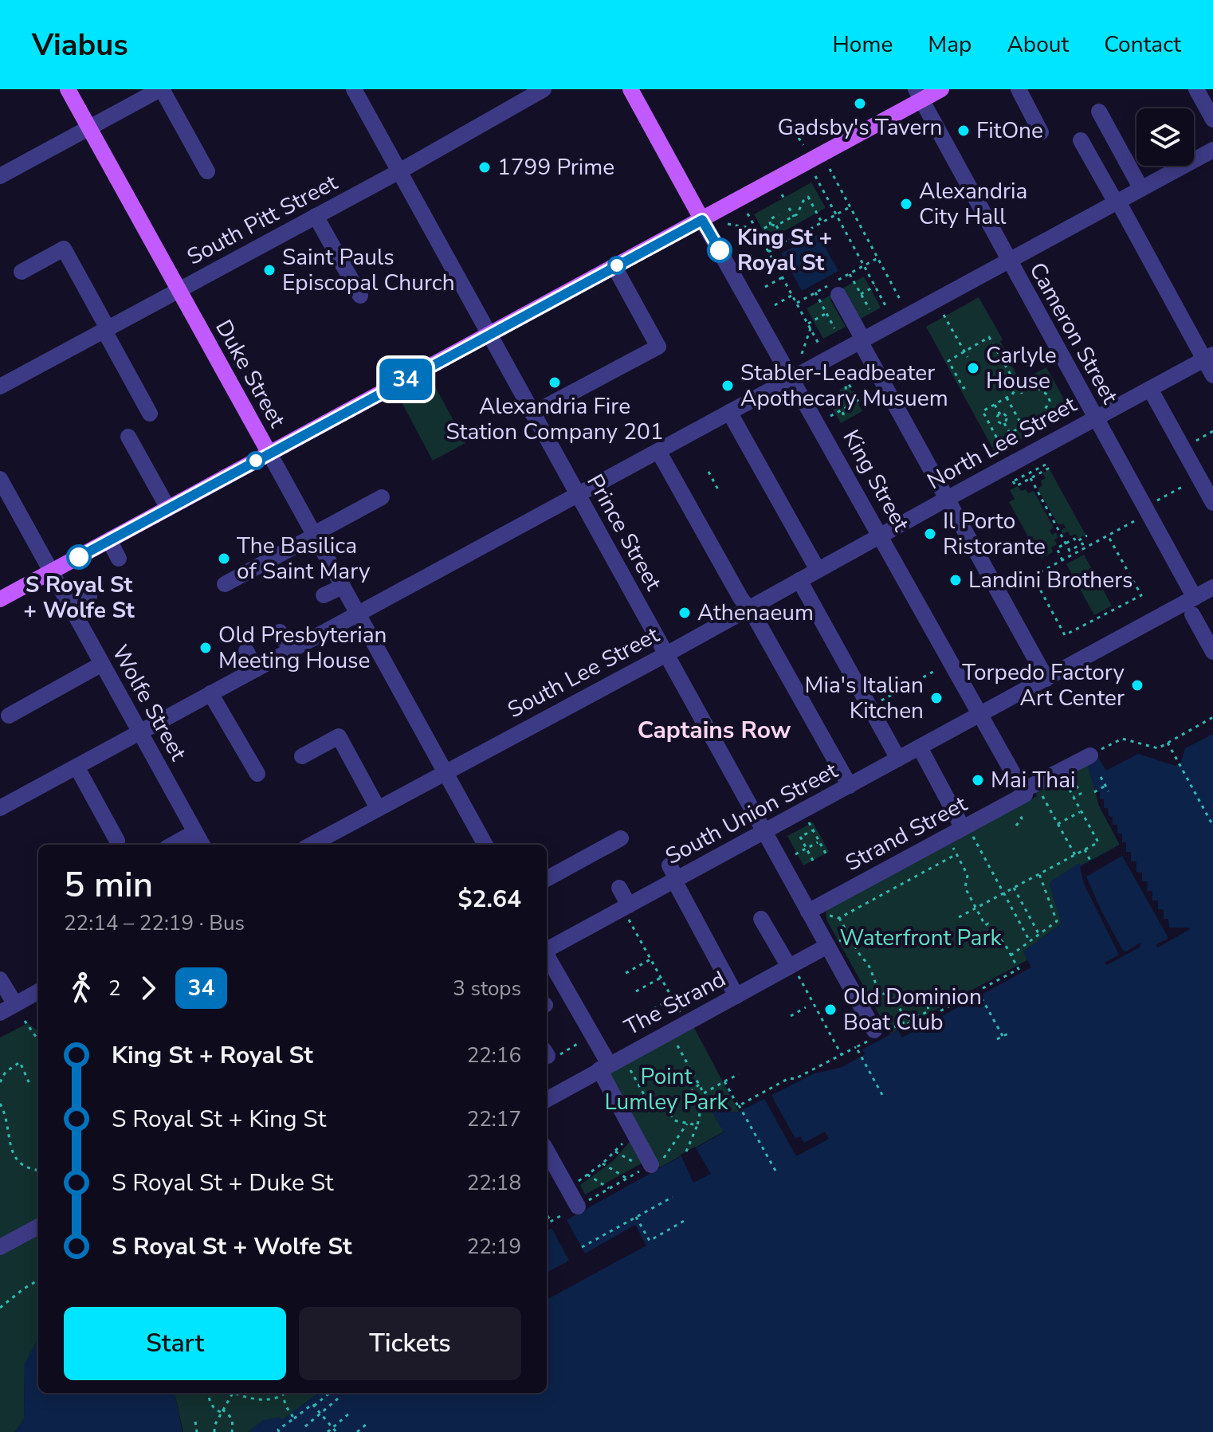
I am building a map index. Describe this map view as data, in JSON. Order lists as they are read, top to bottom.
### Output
{
  "streets": {
    "main road": ["Duke Street", "King Street"],
    "street": [
      "South Pitt Street",
      "Cameron Street",
      "North Lee Street",
      "Prince Street",
      "South Lee Street",
      "Wolfe Street",
      "South Union Street",
      "Strand Street",
      "The Strand"
    ]
  },
  "crossings": [
    ["South Pitt Street", "Duke Street"],
    ["South Pitt Street", "Prince Street"],
    ["Cameron Street", "North Lee Street"],
    ["Cameron Street", "South Union Street"],
    ["Duke Street", "South Lee Street"],
    ["North Lee Street", "King Street"],
    ["North Lee Street", "South Lee Street"],
    ["King Street", "South Lee Street"],
    ["King Street", "South Union Street"],
    ["King Street", "Strand Street"],
    ["Prince Street", "South Lee Street"],
    ["Prince Street", "South Union Street"],
    ["Prince Street", "Strand Street"],
    ["Prince Street", "The Strand"]
  ],
  "districts": ["Captains Row"],
  "parks": ["Waterfront Park", "Point Lumley Park"],
  "places": [
    "Gadsby's Tavern",
    "FitOne",
    "1799 Prime",
    "Alexandria City Hall",
    "King St + Royal St",
    "Saint Pauls Episcopal Church",
    "Carlyle House",
    "Alexandria Fire Station Company 201",
    "Stabler-Leadbeater Apothecary Musuem",
    "Il Porto Ristorante",
    "S Royal St + Wolfe St",
    "The Basilica of Saint Mary",
    "Landini Brothers",
    "Athenaeum",
    "Old Presbyterian Meeting House",
    "Torpedo Factory Art Center",
    "Mia's Italian Kitchen",
    "Mai Thai",
    "Old Dominion Boat Club"
  ],
  "lines": ["bus line 34"],
  "page": {
    "header": "Viabus",
    "nav": [
      "Home",
      "Map",
      "About",
      "Contact"
    ],
    "on_map": "34",
    "heading": ["5 min", "22:14 – 22:19 · Bus", "$2.64"],
    "legs": ["2", "34", "3 stops"],
    "list": [
      {
        "name": "King St + Royal St",
        "value": "22:16"
      },
      {
        "name": "S Royal St + King St",
        "value": "22:17"
      },
      {
        "name": "S Royal St + Duke St",
        "value": "22:18"
      },
      {
        "name": "S Royal St + Wolfe St",
        "value": "22:19"
      }
    ],
    "buttons": ["Start", "Tickets"]
  }
}
